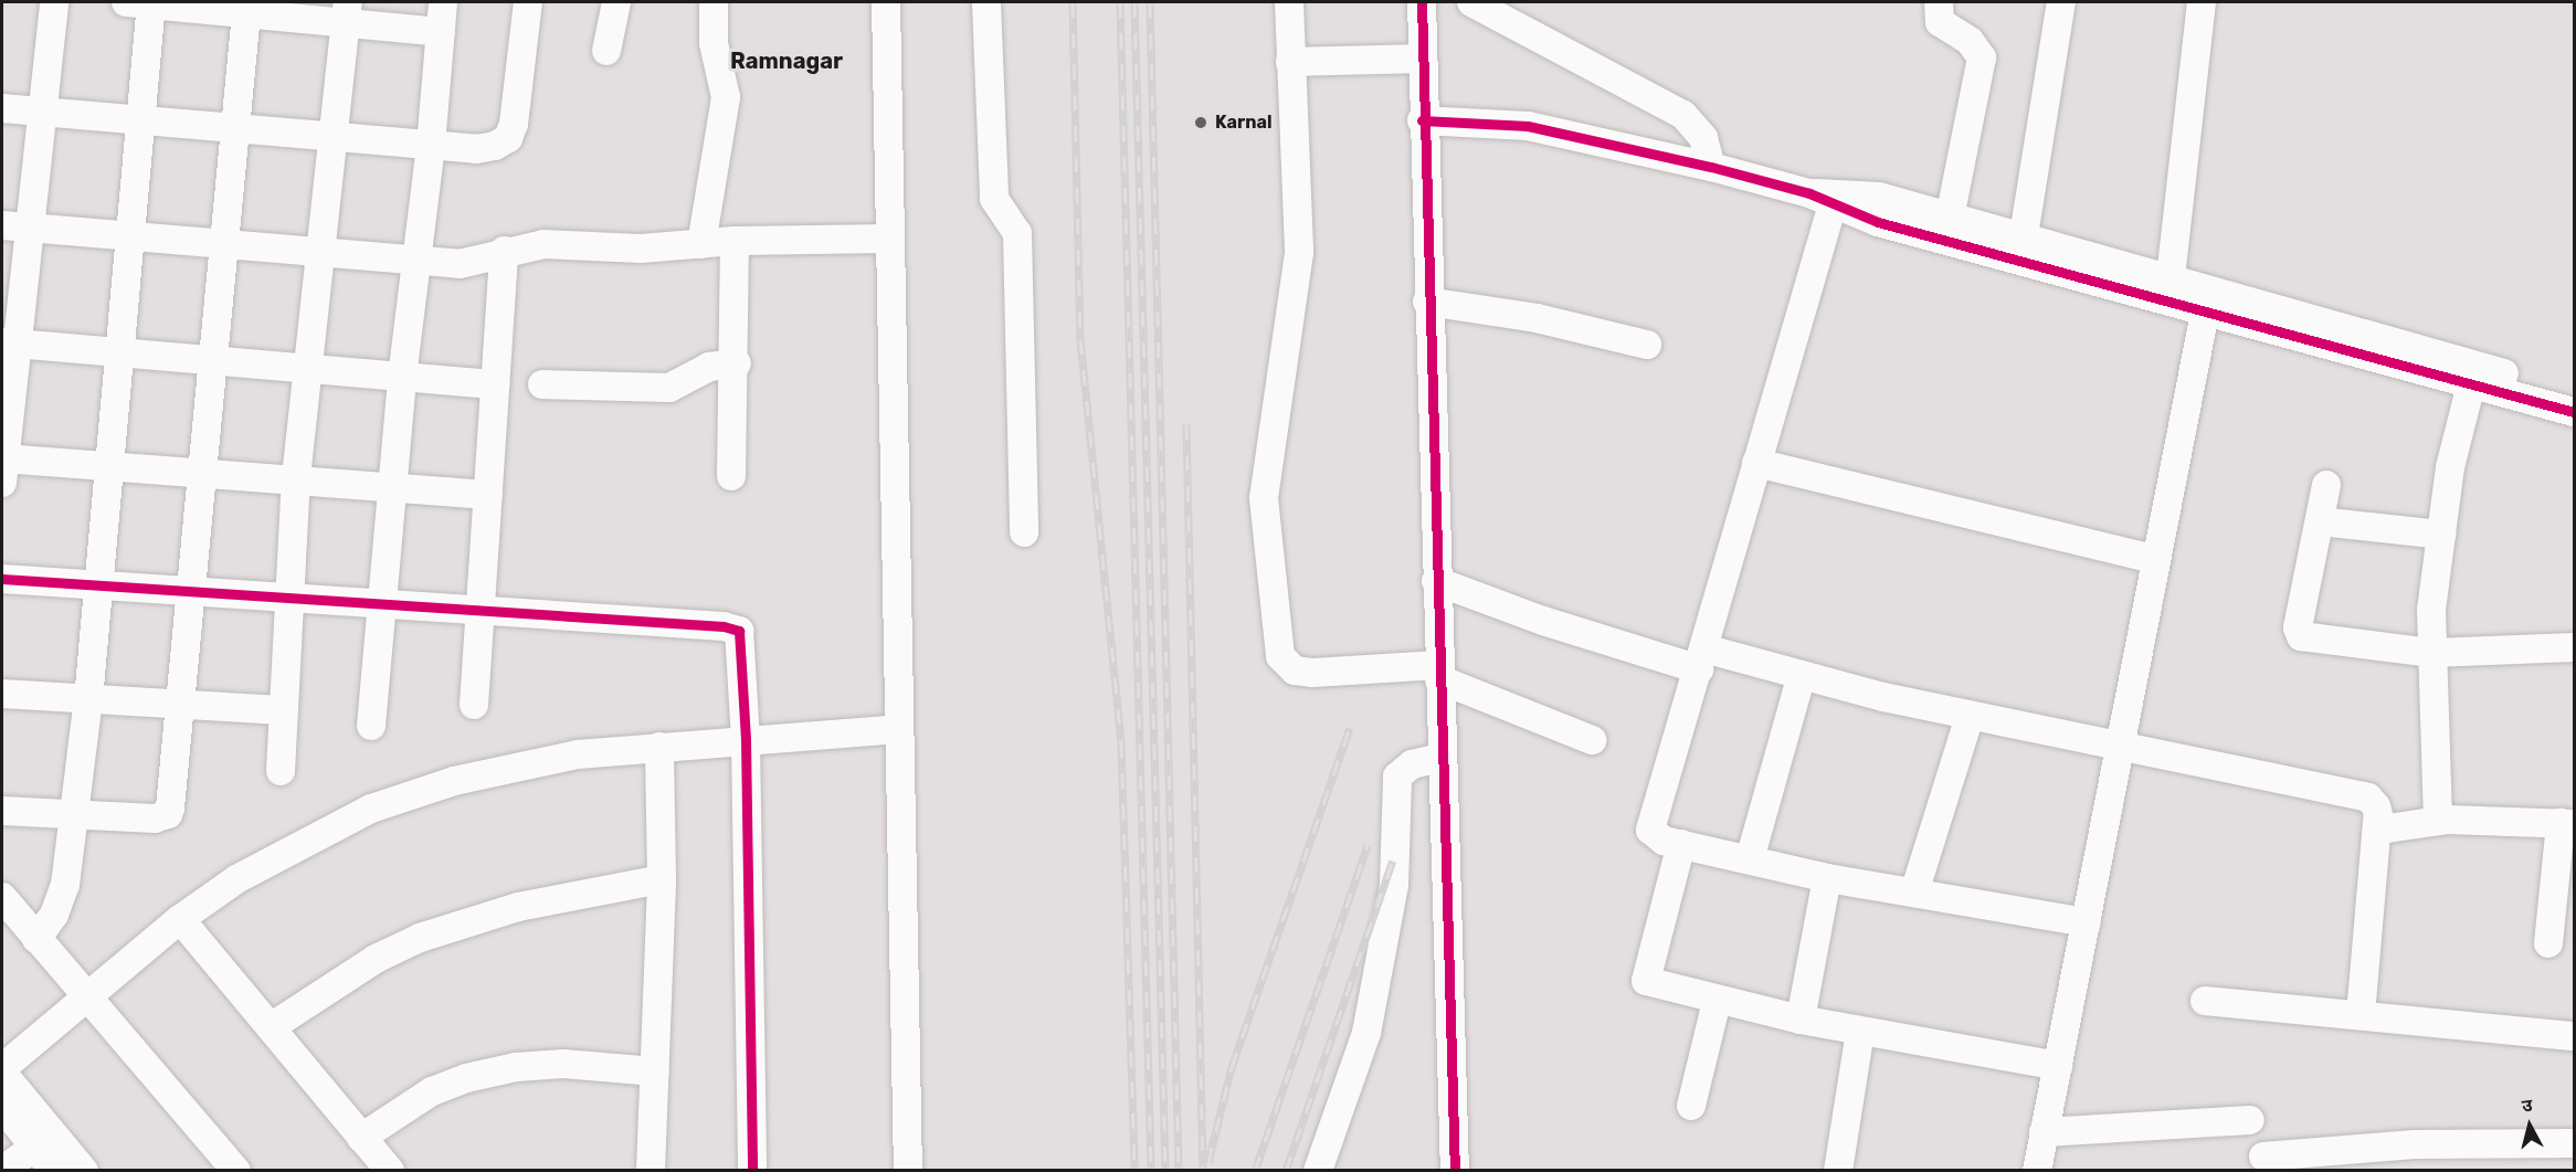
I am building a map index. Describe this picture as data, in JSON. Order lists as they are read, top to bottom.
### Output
{
  "districts": ["Ramnagar"],
  "places": ["Karnal"],
  "north": "top"
}
